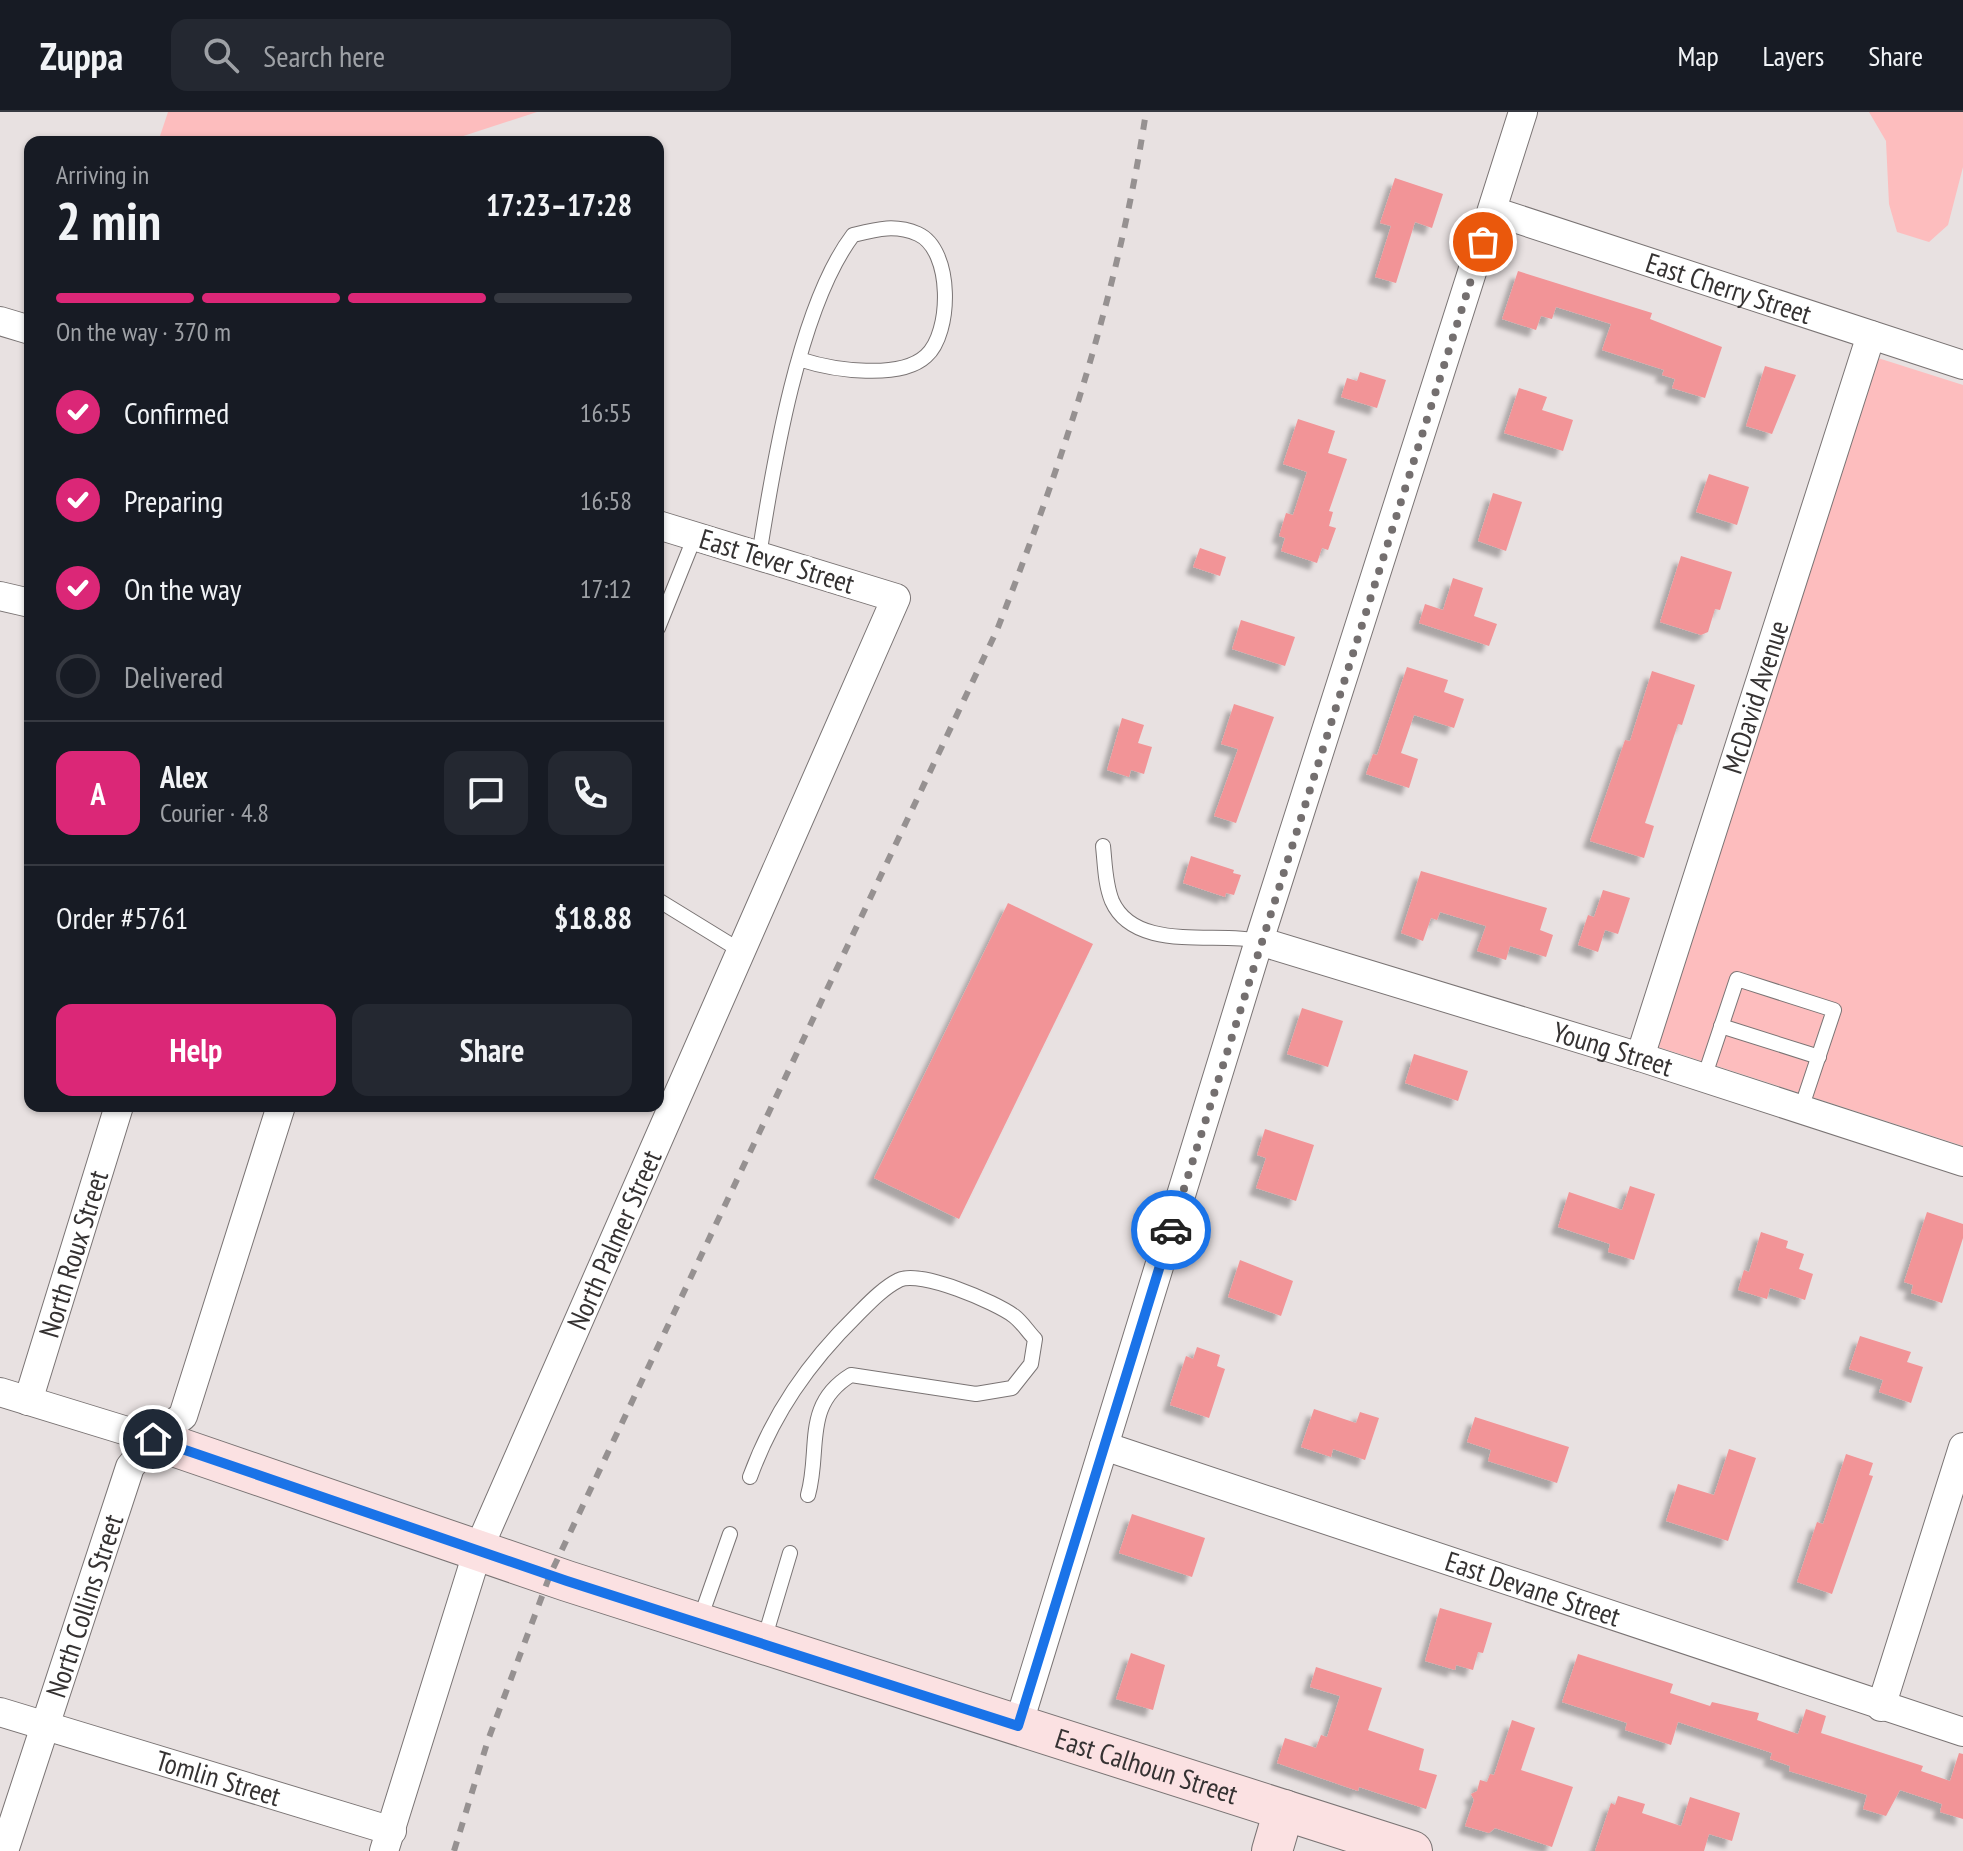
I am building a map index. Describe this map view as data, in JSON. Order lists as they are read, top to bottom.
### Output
{
  "streets": {
    "street": [
      "East Cherry Street",
      "East Tever Street",
      "McDavid Avenue",
      "Young Street",
      "North Palmer Street",
      "North Roux Street",
      "East Devane Street",
      "North Collins Street",
      "East Calhoun Street",
      "Tomlin Street"
    ]
  },
  "crossings": [
    ["East Cherry Street", "McDavid Avenue"],
    ["East Tever Street", "North Palmer Street"],
    ["McDavid Avenue", "Young Street"],
    ["North Palmer Street", "East Calhoun Street"],
    ["North Palmer Street", "Tomlin Street"],
    ["North Collins Street", "East Calhoun Street"],
    ["North Collins Street", "Tomlin Street"]
  ],
  "page": {
    "header": "Zuppa",
    "search": "Search here",
    "nav": ["Map", "Layers", "Share"],
    "heading": ["2 min", "Arriving in", "17:23–17:28"],
    "panel": [
      "Alex",
      "Courier · 4.8",
      "Order #5761",
      "$18.88"
    ],
    "bar": "On the way · 370 m",
    "list": [
      ["Confirmed", "16:55"],
      ["Preparing", "16:58"],
      ["On the way", "17:12"],
      "Delivered"
    ],
    "round": "A",
    "buttons": ["Help", "Share"]
  }
}
